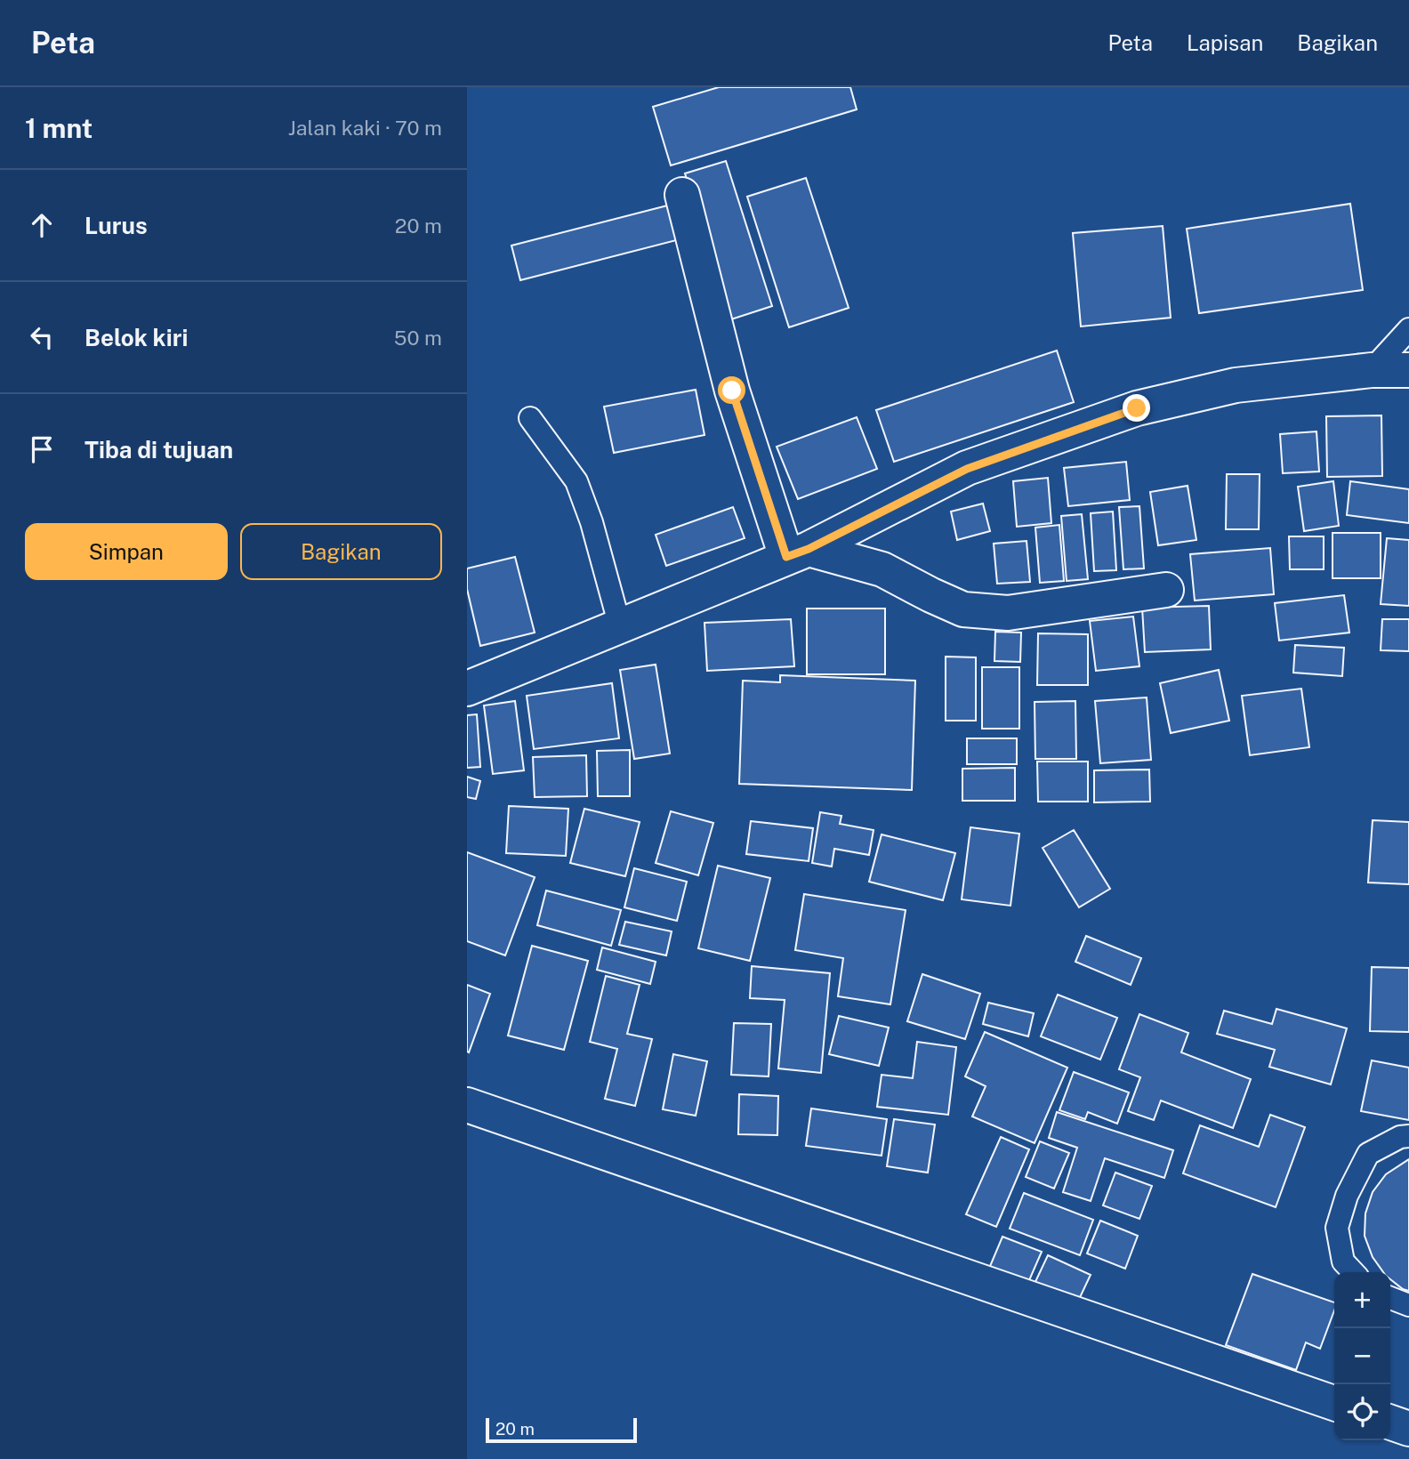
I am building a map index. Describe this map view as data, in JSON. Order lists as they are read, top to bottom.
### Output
{
  "scale_bar": "20 m",
  "page": {
    "header": "Peta",
    "nav": ["Peta", "Lapisan", "Bagikan"],
    "heading": ["1 mnt", "Jalan kaki · 70 m"],
    "list": [
      ["Lurus", "20 m"],
      ["Belok kiri", "50 m"],
      "Tiba di tujuan"
    ],
    "buttons": ["Simpan", "Bagikan"],
    "map_buttons": ["+", "−"],
    "scale": "20 m"
  }
}
